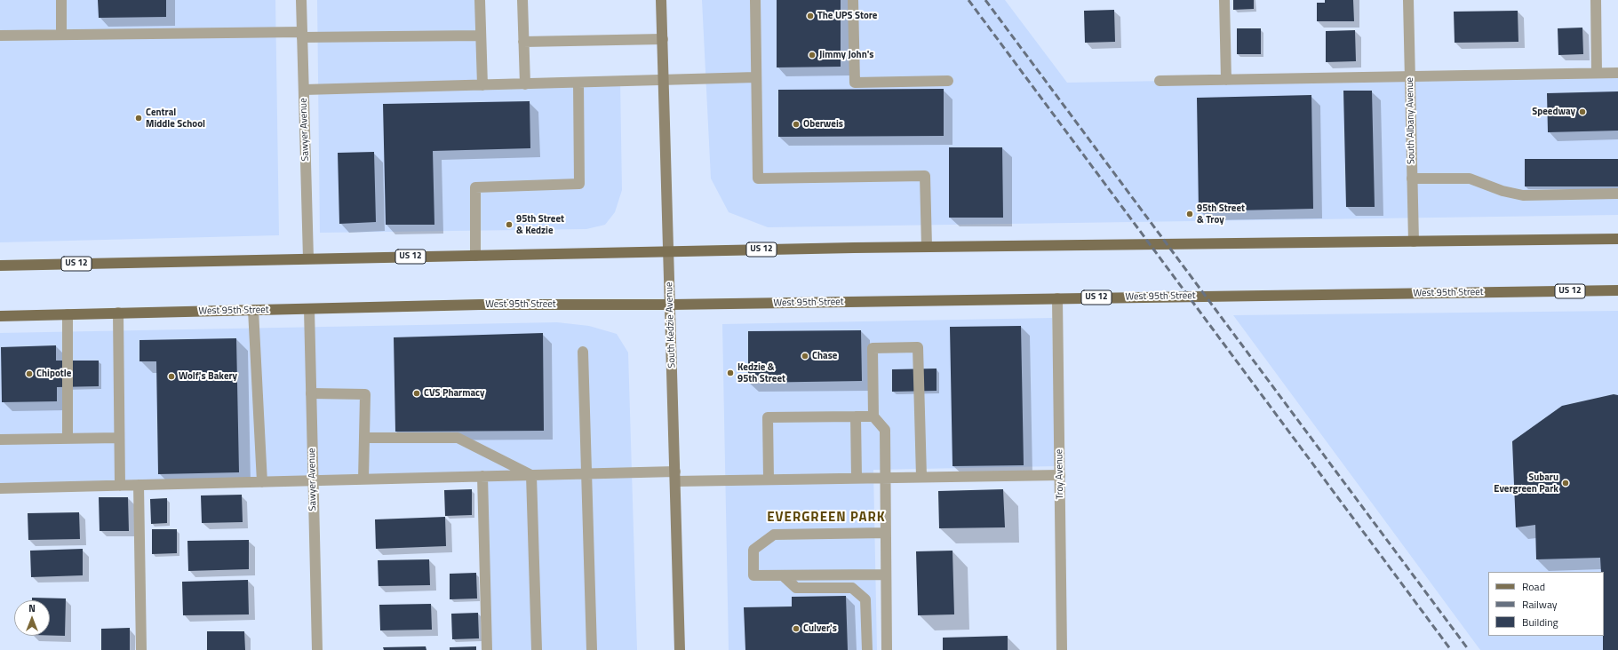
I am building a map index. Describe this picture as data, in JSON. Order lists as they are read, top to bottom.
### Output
{
  "streets": {
    "main road": ["US 12", "West 95th Street", "South Kedzie Avenue"],
    "street": ["South Albany Avenue", "Sawyer Avenue", "Troy Avenue"]
  },
  "crossings": [
    ["South Albany Avenue", "US 12"],
    ["Sawyer Avenue", "US 12"],
    ["Sawyer Avenue", "West 95th Street"],
    ["US 12", "South Kedzie Avenue"],
    ["West 95th Street", "South Kedzie Avenue"],
    ["West 95th Street", "Troy Avenue"]
  ],
  "districts": ["EVERGREEN PARK"],
  "places": [
    "The UPS Store",
    "Jimmy John's",
    "Speedway",
    "Central Middle School",
    "Oberweis",
    "95th Street & Troy",
    "95th Street & Kedzie",
    "Chase",
    "Kedzie & 95th Street",
    "Chipotle",
    "Wolf's Bakery",
    "CVS Pharmacy",
    "Subaru Evergreen Park",
    "Culver's"
  ],
  "legend": ["Road", "Railway", "Building"],
  "north": "top"
}
